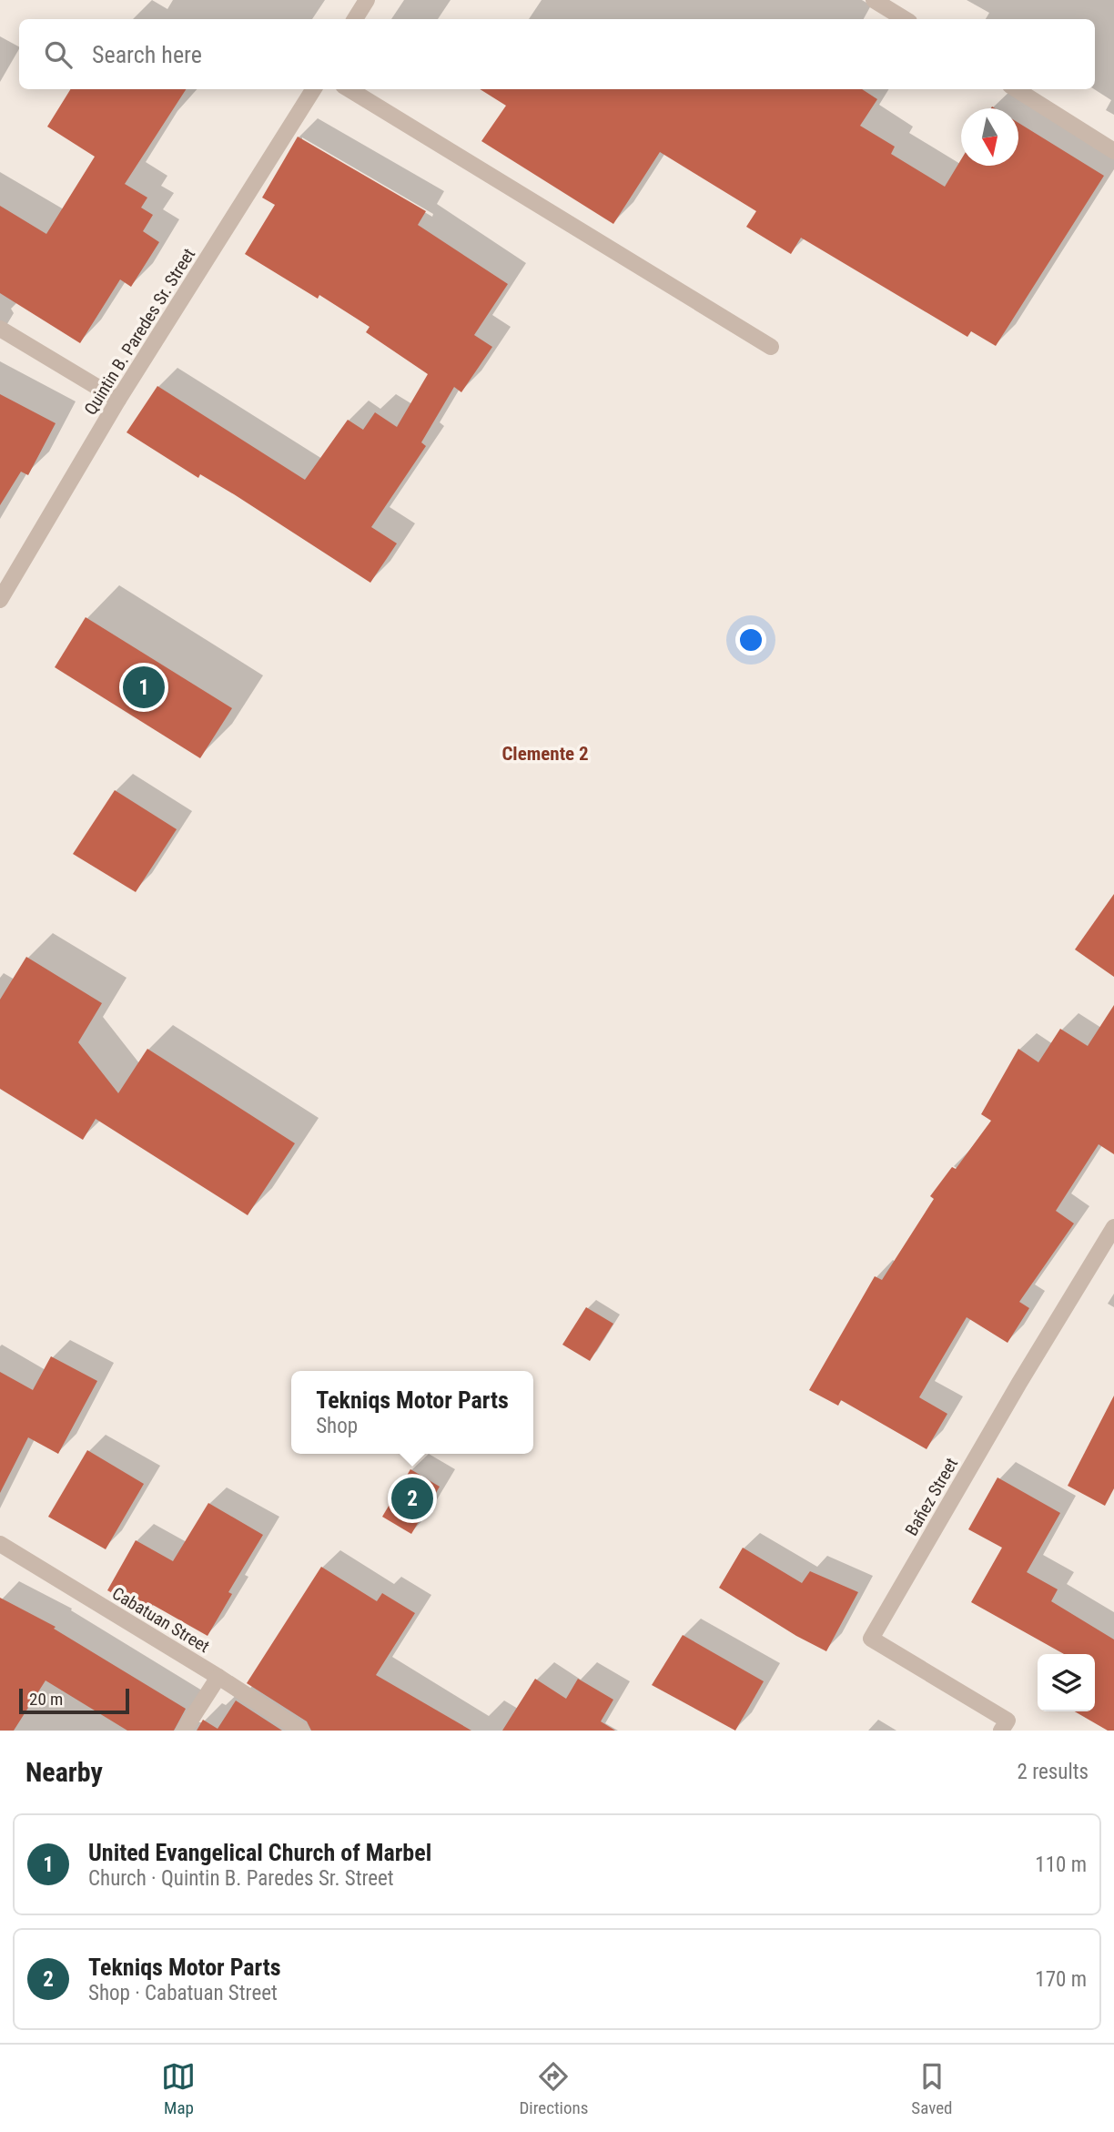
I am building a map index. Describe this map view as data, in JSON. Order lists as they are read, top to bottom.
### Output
{
  "streets": {
    "street": ["Quintin B. Paredes Sr. Street", "Bañez Street", "Cabatuan Street"]
  },
  "districts": ["Clemente 2"],
  "scale_bar": "20 m",
  "north": "bottom",
  "page": {
    "search": "Search here",
    "pins": ["1", "2"],
    "popup": ["Tekniqs Motor Parts", "Shop"],
    "scale": "20 m",
    "heading": ["Nearby", "2 results"],
    "list": [
      {
        "mark": "1",
        "name": "United Evangelical Church of Marbel",
        "note": "Church · Quintin B. Paredes Sr. Street",
        "value": "110 m"
      },
      {
        "mark": "2",
        "name": "Tekniqs Motor Parts",
        "note": "Shop · Cabatuan Street",
        "value": "170 m"
      }
    ],
    "nav": ["Map", "Directions", "Saved"]
  }
}
